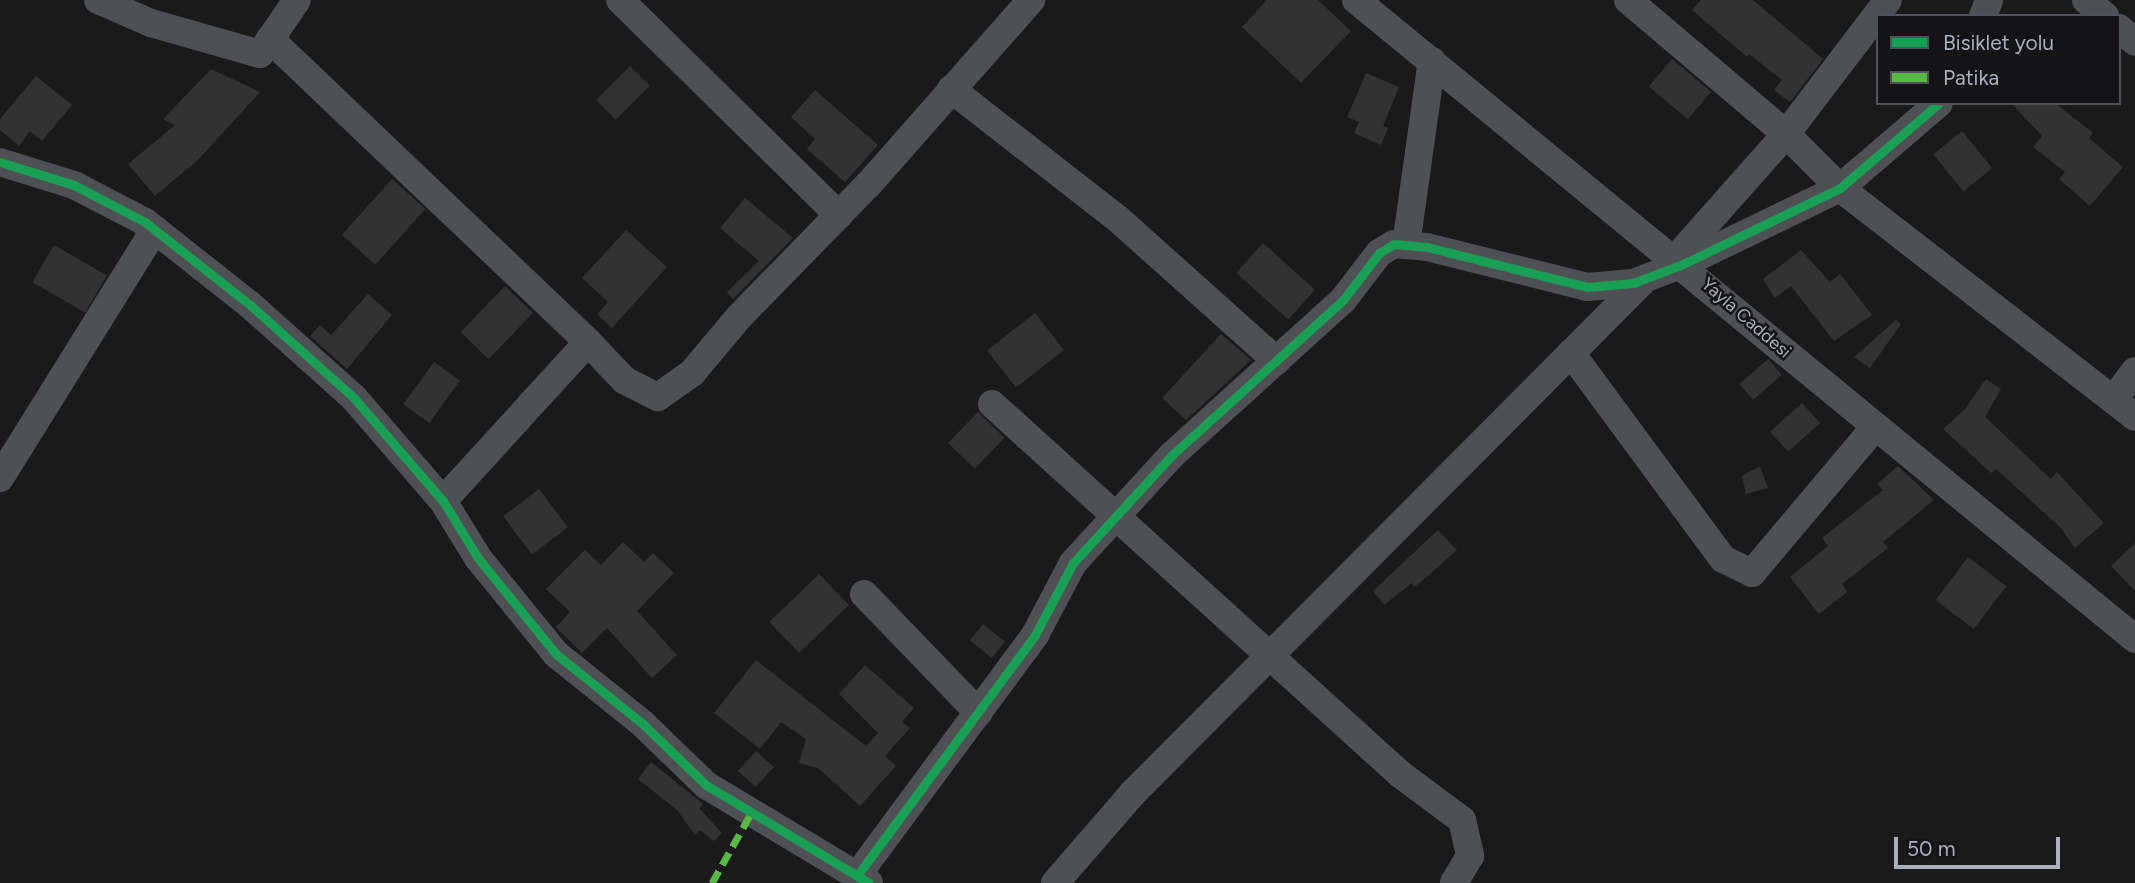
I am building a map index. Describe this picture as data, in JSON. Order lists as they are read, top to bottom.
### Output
{
  "streets": {
    "street": ["Yayla Caddesi"]
  },
  "legend": ["Bisiklet yolu", "Patika"],
  "scale_bar": "50 m"
}
